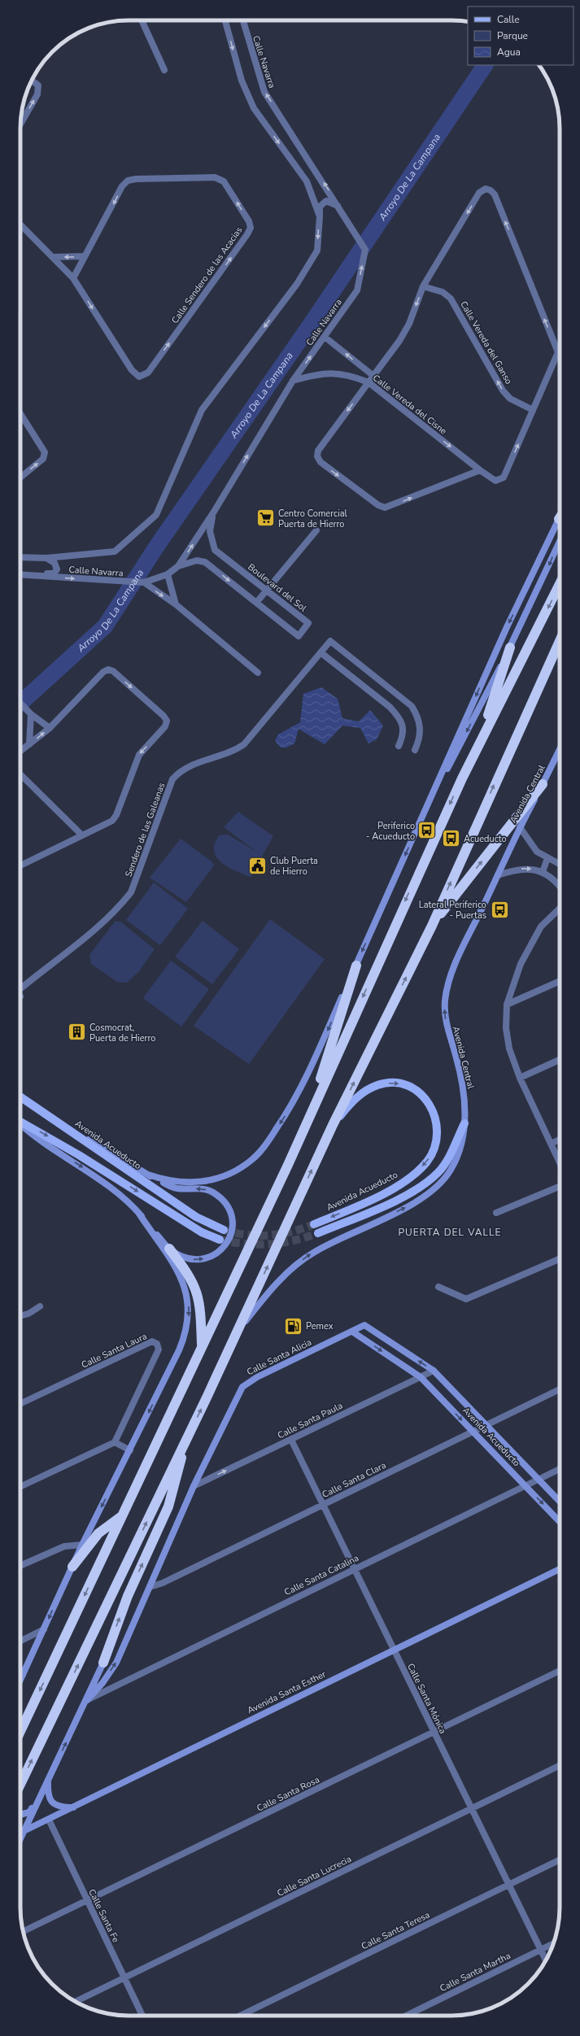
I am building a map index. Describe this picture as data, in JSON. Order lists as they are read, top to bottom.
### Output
{
  "streets": {
    "main road": [
      "Avenida Central",
      "Avenida Acueducto",
      "Calle Santa Alicia",
      "Avenida Santa Esther"
    ],
    "street": [
      "Calle Navarra",
      "Calle Sendero de las Acacias",
      "Calle Vereda del Ganso",
      "Calle Vereda del Cisne",
      "Boulevard del Sol",
      "Sendero de las Galeanas",
      "Calle Santa Laura",
      "Calle Santa Paula",
      "Calle Santa Clara",
      "Calle Santa Catalina",
      "Calle Santa Mónica",
      "Calle Santa Rosa",
      "Calle Santa Lucrecia",
      "Calle Santa Fe",
      "Calle Santa Teresa",
      "Calle Santa Martha"
    ]
  },
  "crossings": [
    ["Calle Navarra", "Calle Vereda del Cisne"],
    ["Calle Navarra", "Boulevard del Sol"],
    ["Calle Vereda del Ganso", "Calle Vereda del Cisne"],
    ["Avenida Acueducto", "Calle Santa Alicia"],
    ["Avenida Acueducto", "Calle Santa Paula"],
    ["Avenida Acueducto", "Calle Santa Clara"],
    ["Avenida Acueducto", "Calle Santa Catalina"],
    ["Calle Santa Alicia", "Calle Santa Paula"],
    ["Calle Santa Alicia", "Calle Santa Clara"],
    ["Calle Santa Alicia", "Calle Santa Catalina"],
    ["Calle Santa Paula", "Calle Santa Mónica"],
    ["Calle Santa Clara", "Calle Santa Mónica"],
    ["Calle Santa Catalina", "Calle Santa Mónica"],
    ["Avenida Santa Esther", "Calle Santa Mónica"],
    ["Avenida Santa Esther", "Calle Santa Fe"],
    ["Calle Santa Mónica", "Calle Santa Rosa"],
    ["Calle Santa Mónica", "Calle Santa Lucrecia"],
    ["Calle Santa Mónica", "Calle Santa Teresa"],
    ["Calle Santa Mónica", "Calle Santa Martha"],
    ["Calle Santa Rosa", "Calle Santa Fe"],
    ["Calle Santa Lucrecia", "Calle Santa Fe"]
  ],
  "one_way": ["Calle Vereda del Ganso", "Avenida Central", "Calle Santa Paula"],
  "districts": ["PUERTA DEL VALLE"],
  "water": ["Arroyo De La Campana"],
  "places": {
    "supermarket": ["Centro Comercial Puerta de Hierro"],
    "bus stop": ["Periferico - Acueducto", "Acueducto", "Lateral Periferico - Puertas"],
    "public building": ["Club Puerta de Hierro"],
    "building": ["Cosmocrat, Puerta de Hierro"],
    "fuel station": ["Pemex"]
  },
  "legend": ["Calle", "Parque", "Agua"]
}
